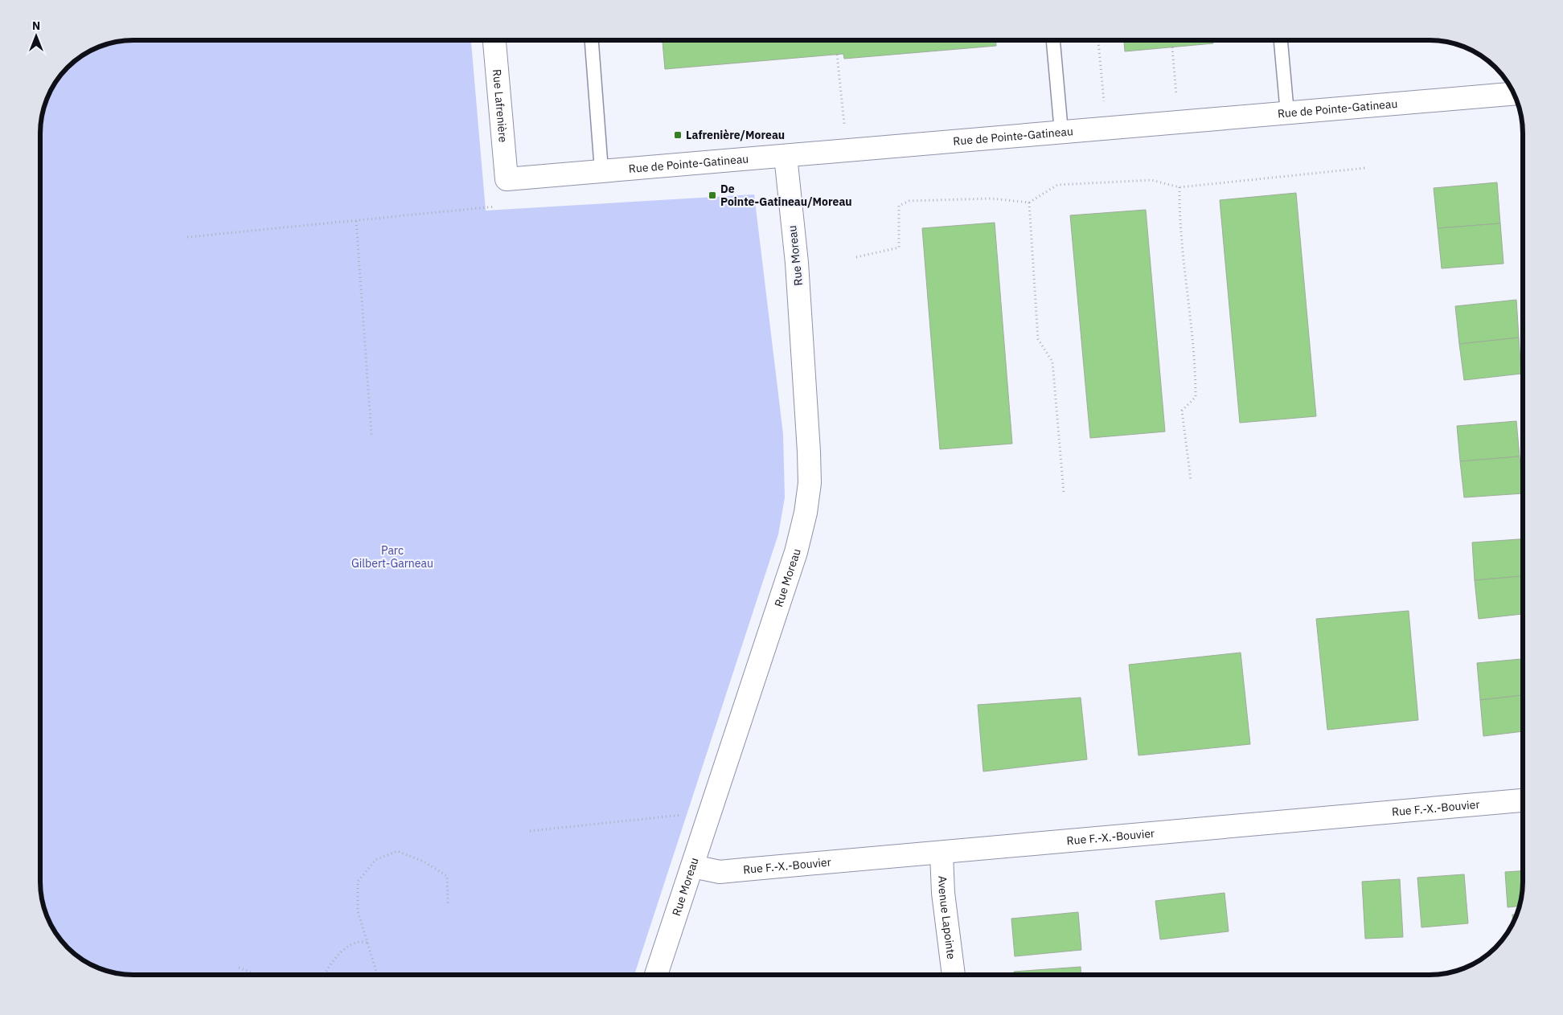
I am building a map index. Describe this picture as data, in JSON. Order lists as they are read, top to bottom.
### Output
{
  "streets": {
    "street": [
      "Rue Lafrenière",
      "Rue de Pointe-Gatineau",
      "Rue Moreau",
      "Rue F.-X.-Bouvier",
      "Avenue Lapointe"
    ]
  },
  "crossings": [
    ["Rue Lafrenière", "Rue de Pointe-Gatineau"],
    ["Rue de Pointe-Gatineau", "Rue Moreau"],
    ["Rue Moreau", "Rue F.-X.-Bouvier"],
    ["Rue F.-X.-Bouvier", "Avenue Lapointe"]
  ],
  "parks": ["Parc Gilbert-Garneau"],
  "places": {
    "transit": ["Lafrenière/Moreau", "De Pointe-Gatineau/Moreau"]
  },
  "north": "top"
}
